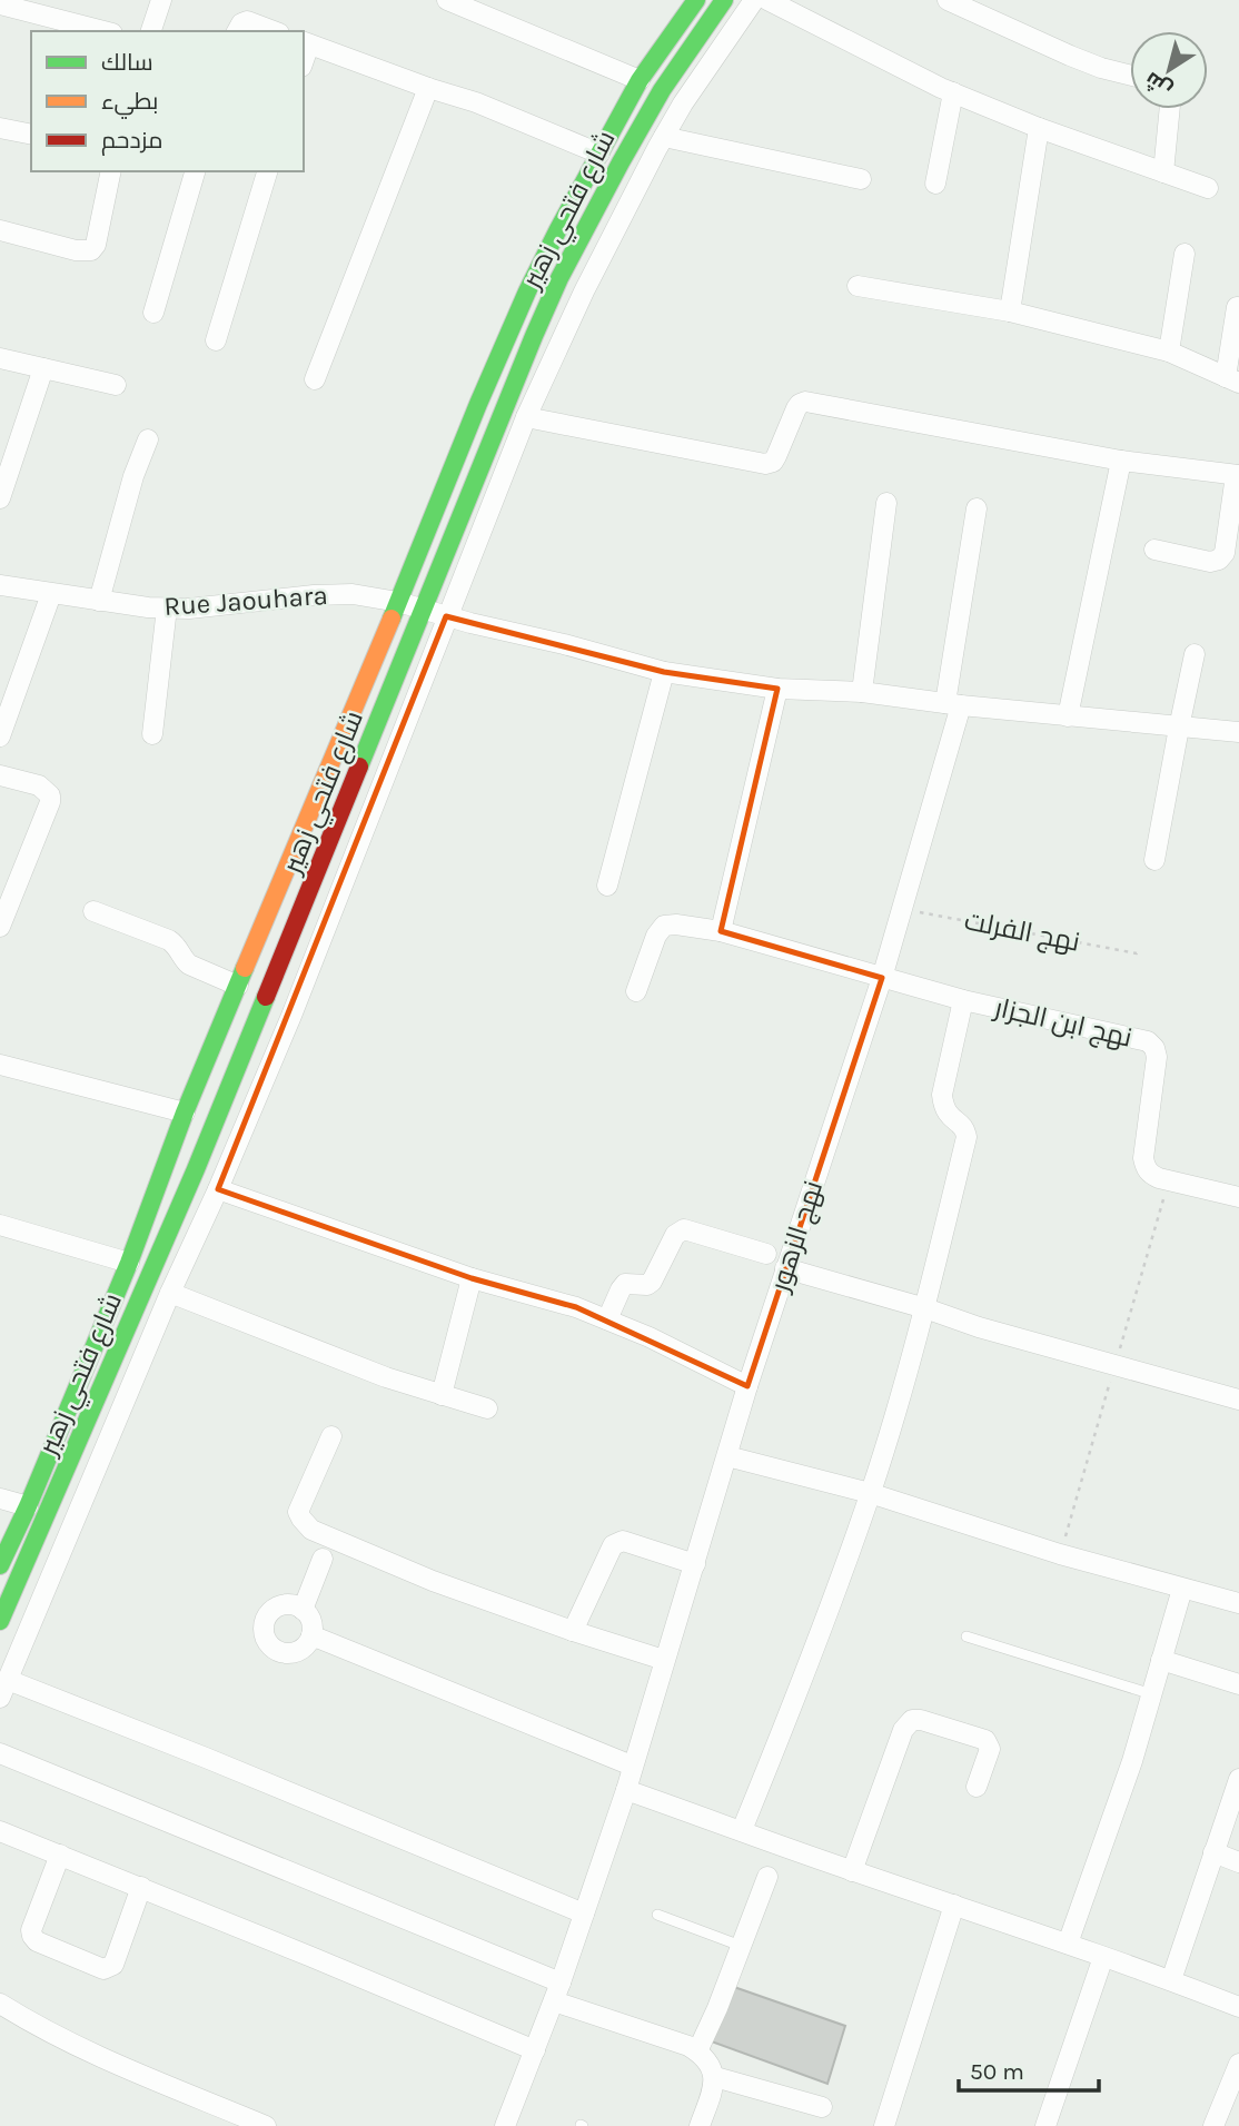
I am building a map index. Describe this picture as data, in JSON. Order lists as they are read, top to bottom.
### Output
{
  "streets": {
    "street": [
      "شارع فتحي زهير",
      "Rue Jaouhara",
      "نهج ابن الجزار",
      "نهج الزهور"
    ],
    "path": ["نهج الفرلت"]
  },
  "crossings": [
    ["شارع فتحي زهير", "Rue Jaouhara"],
    ["Rue Jaouhara", "نهج الزهور"],
    ["نهج الفرلت", "نهج الزهور"],
    ["نهج ابن الجزار", "نهج الزهور"]
  ],
  "legend": ["سالك", "بطيء", "مزدحم"],
  "scale_bar": "50 m",
  "north": "bottom left"
}
